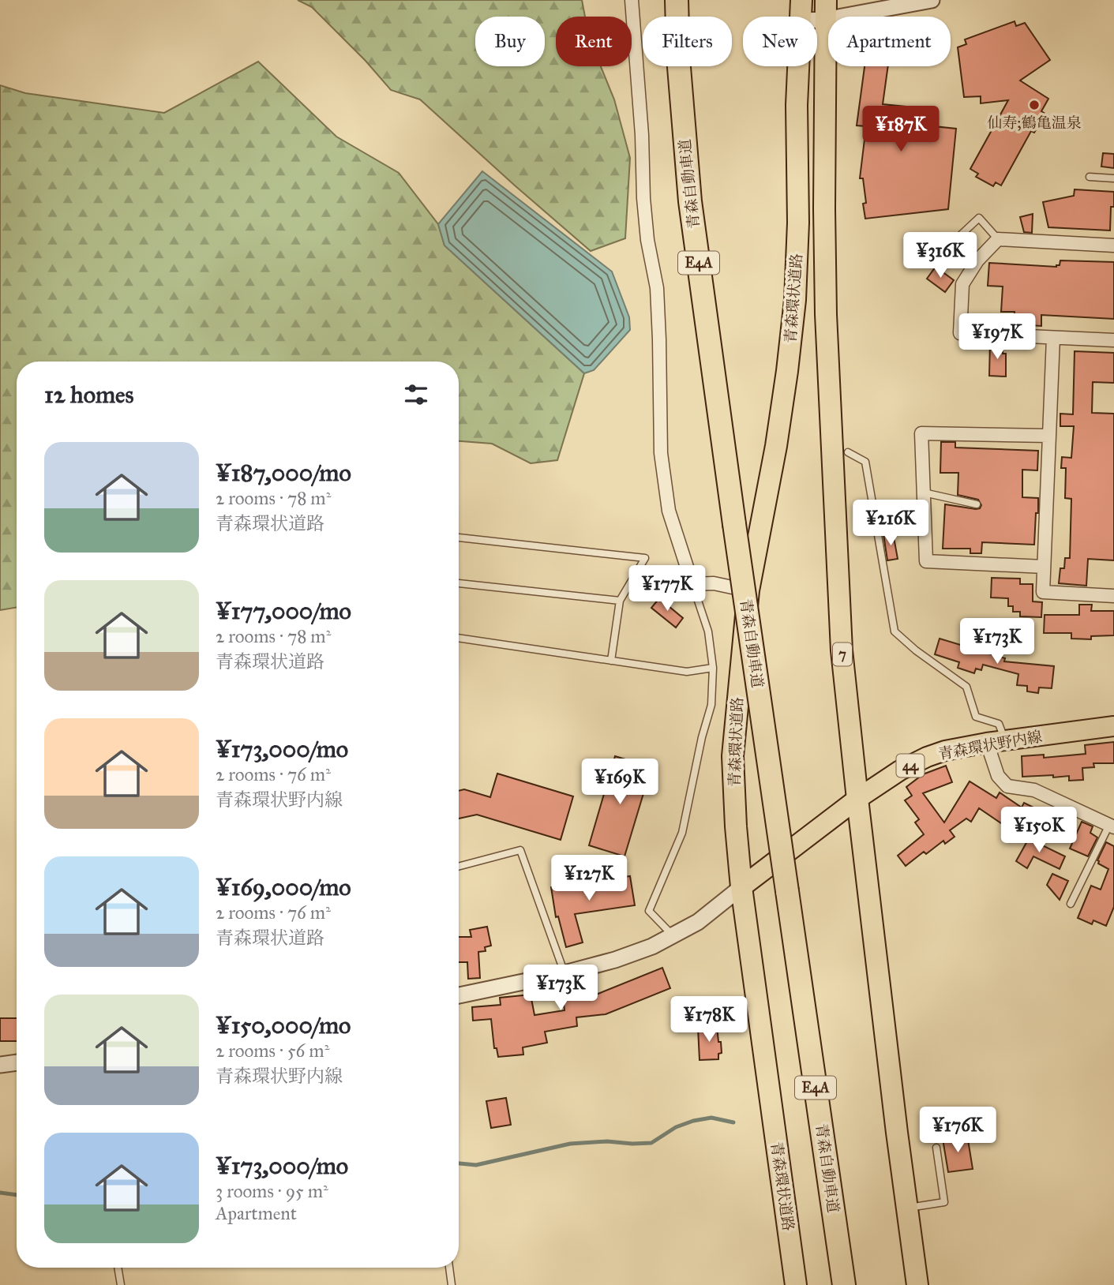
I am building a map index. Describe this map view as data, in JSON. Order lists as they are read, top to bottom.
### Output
{
  "streets": {
    "highway": [
      "青森自動車道",
      "E4A",
      "青森環状道路",
      "7"
    ],
    "main road": ["青森環状野内線", "44"]
  },
  "crossings": [
    ["青森環状道路", "青森環状野内線"]
  ],
  "places": ["仙寿;鶴亀温泉"],
  "page": {
    "chip": [
      "Buy",
      "Rent",
      "Filters",
      "New",
      "Apartment"
    ],
    "price": [
      "¥187K",
      "¥316K",
      "¥197K",
      "¥216K",
      "¥177K",
      "¥173K",
      "¥169K",
      "¥150K",
      "¥127K",
      "¥173K",
      "¥178K",
      "¥176K"
    ],
    "heading": "12 homes",
    "list": [
      {
        "name": "¥187,000/mo",
        "note": "2 rooms · 78 m² · 青森環状道路"
      },
      {
        "name": "¥177,000/mo",
        "note": "2 rooms · 78 m² · 青森環状道路"
      },
      {
        "name": "¥173,000/mo",
        "note": "2 rooms · 76 m² · 青森環状野内線"
      },
      {
        "name": "¥169,000/mo",
        "note": "2 rooms · 76 m² · 青森環状道路"
      },
      {
        "name": "¥150,000/mo",
        "note": "2 rooms · 56 m² · 青森環状野内線"
      },
      {
        "name": "¥173,000/mo",
        "note": "3 rooms · 95 m² · Apartment"
      }
    ]
  }
}
